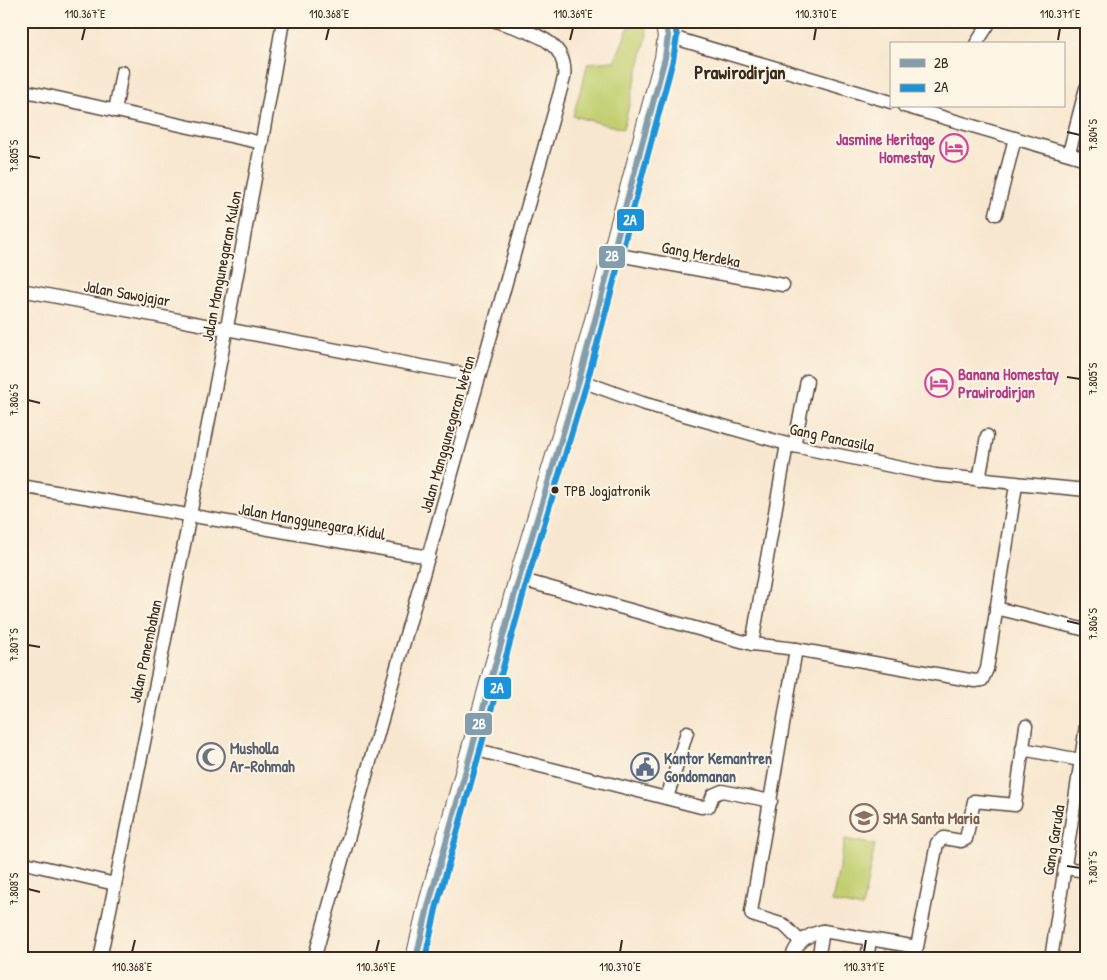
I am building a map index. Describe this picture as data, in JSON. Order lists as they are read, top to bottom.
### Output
{
  "streets": {
    "street": [
      "Gang Merdeka",
      "Jalan Mangunegaran Kulon",
      "Jalan Sawojajar",
      "Jalan Manggunegaran Wetan",
      "Gang Pancasila",
      "Jalan Manggunegara Kidul",
      "Jalan Panembahan",
      "Gang Garuda"
    ]
  },
  "crossings": [
    ["Jalan Mangunegaran Kulon", "Jalan Sawojajar"],
    ["Jalan Mangunegaran Kulon", "Jalan Manggunegara Kidul"],
    ["Jalan Mangunegaran Kulon", "Jalan Panembahan"],
    ["Jalan Sawojajar", "Jalan Manggunegaran Wetan"],
    ["Jalan Manggunegaran Wetan", "Jalan Manggunegara Kidul"],
    ["Jalan Manggunegara Kidul", "Jalan Panembahan"]
  ],
  "districts": ["Prawirodirjan"],
  "places": {
    "hotel": ["Jasmine Heritage Homestay", "Banana Homestay Prawirodirjan"],
    "other": ["TPB Jogjatronik"],
    "mosque": ["Musholla Ar-Rohmah"],
    "public building": ["Kantor Kemantren Gondomanan"],
    "school or university": ["SMA Santa Maria"]
  },
  "lines": ["transit line 2B", "transit line 2A"],
  "legend": ["2B", "2A"],
  "coordinates": [
    "110.367°E",
    "110.368°E",
    "110.369°E",
    "110.370°E",
    "110.371°E",
    "7.804°S",
    "7.805°S",
    "7.806°S",
    "7.807°S",
    "7.808°S"
  ]
}
